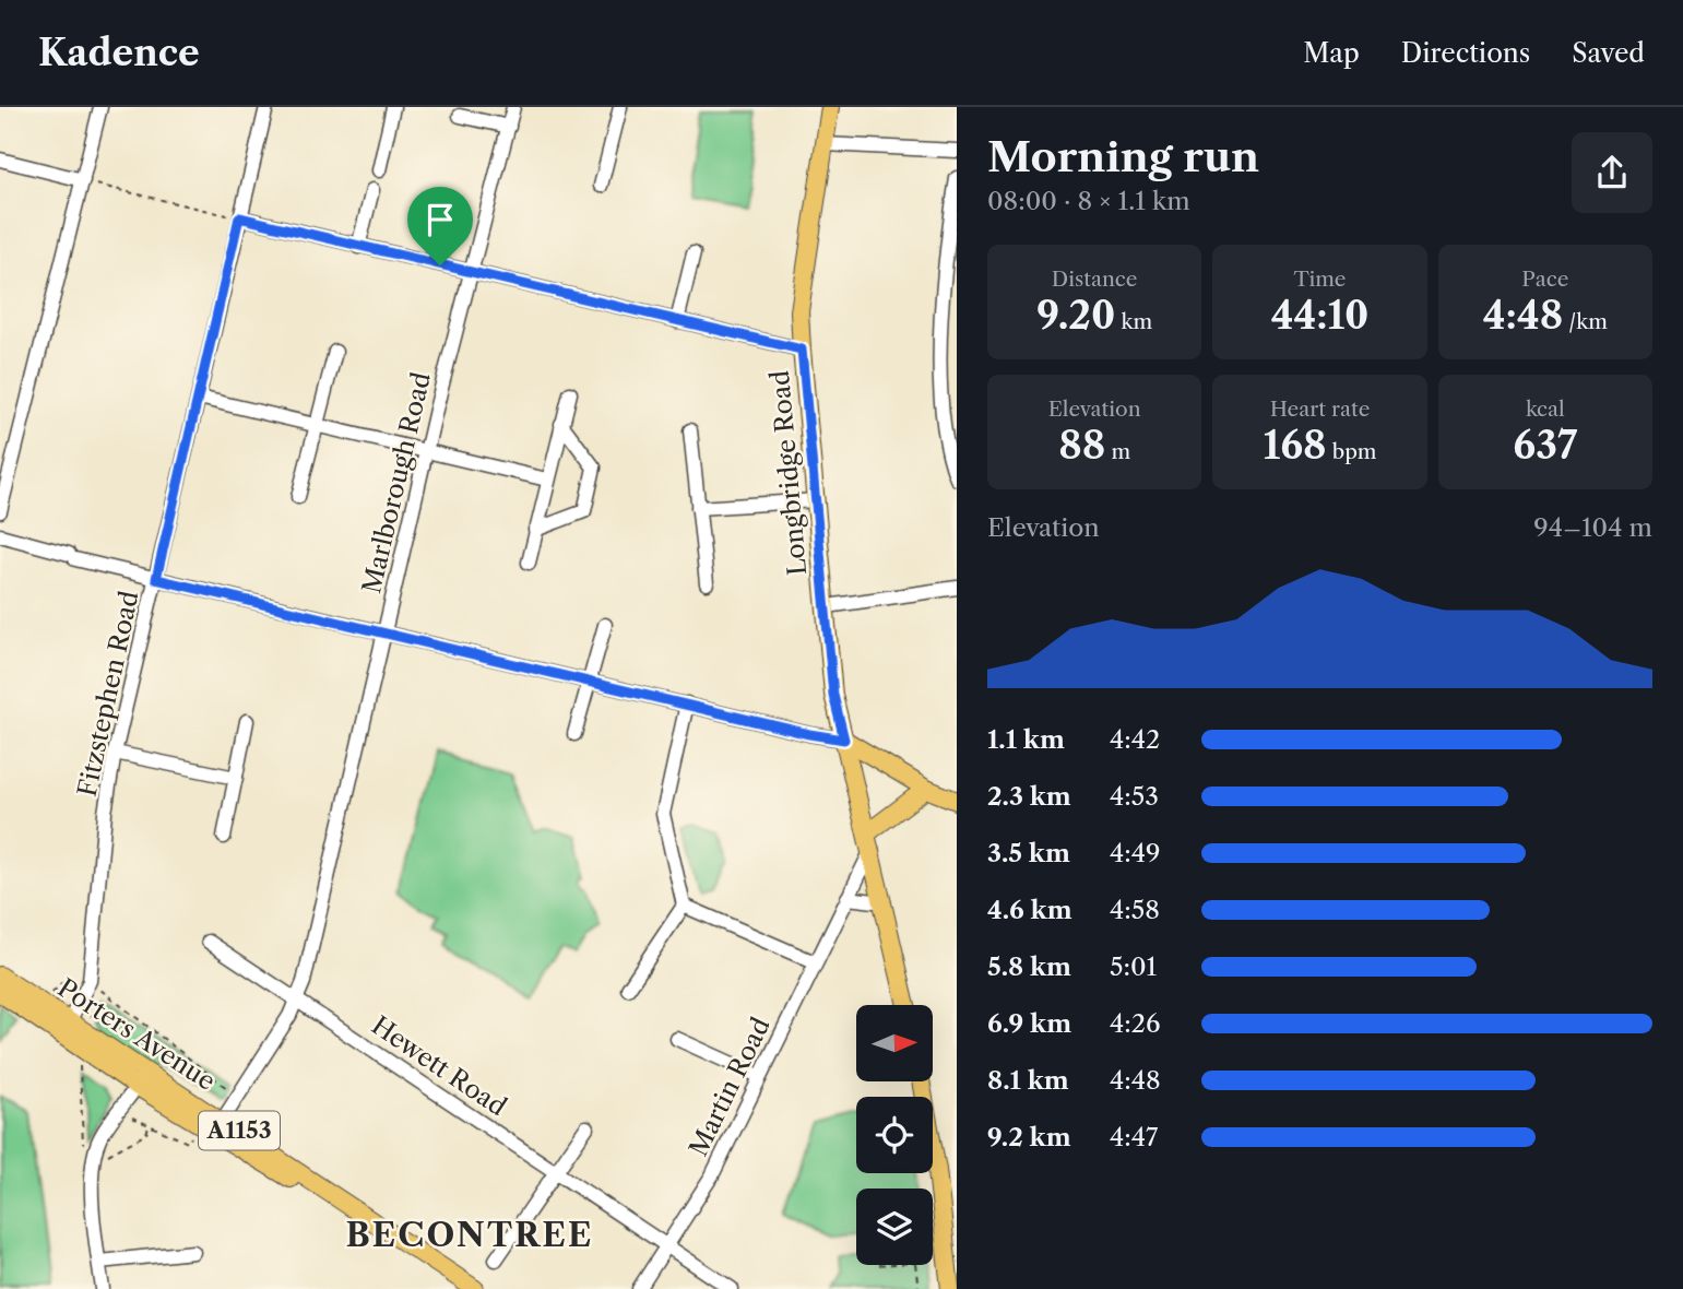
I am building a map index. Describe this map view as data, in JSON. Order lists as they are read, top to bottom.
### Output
{
  "streets": {
    "main road": ["Longbridge Road", "Porters Avenue", "A1153"],
    "street": [
      "Marlborough Road",
      "Fitzstephen Road",
      "Hewett Road",
      "Martin Road"
    ]
  },
  "crossings": [
    ["Longbridge Road", "Martin Road"],
    ["Marlborough Road", "Porters Avenue"],
    ["Marlborough Road", "Hewett Road"],
    ["Fitzstephen Road", "Porters Avenue"],
    ["Hewett Road", "Martin Road"]
  ],
  "districts": ["BECONTREE"],
  "north": "right",
  "page": {
    "header": "Kadence",
    "nav": ["Map", "Directions", "Saved"],
    "heading": ["Morning run", "08:00 · 8 × 1.1 km"],
    "stats": [
      ["Distance", "9.20 km"],
      ["Time", "44:10"],
      ["Pace", "4:48 /km"],
      ["Elevation", "88 m"],
      ["Heart rate", "168 bpm"],
      ["kcal", "637"]
    ],
    "chart": ["Elevation", "94–104 m"],
    "list": [
      {
        "name": "1.1 km",
        "note": "4:42"
      },
      {
        "name": "2.3 km",
        "note": "4:53"
      },
      {
        "name": "3.5 km",
        "note": "4:49"
      },
      {
        "name": "4.6 km",
        "note": "4:58"
      },
      {
        "name": "5.8 km",
        "note": "5:01"
      },
      {
        "name": "6.9 km",
        "note": "4:26"
      },
      {
        "name": "8.1 km",
        "note": "4:48"
      },
      {
        "name": "9.2 km",
        "note": "4:47"
      }
    ]
  }
}
